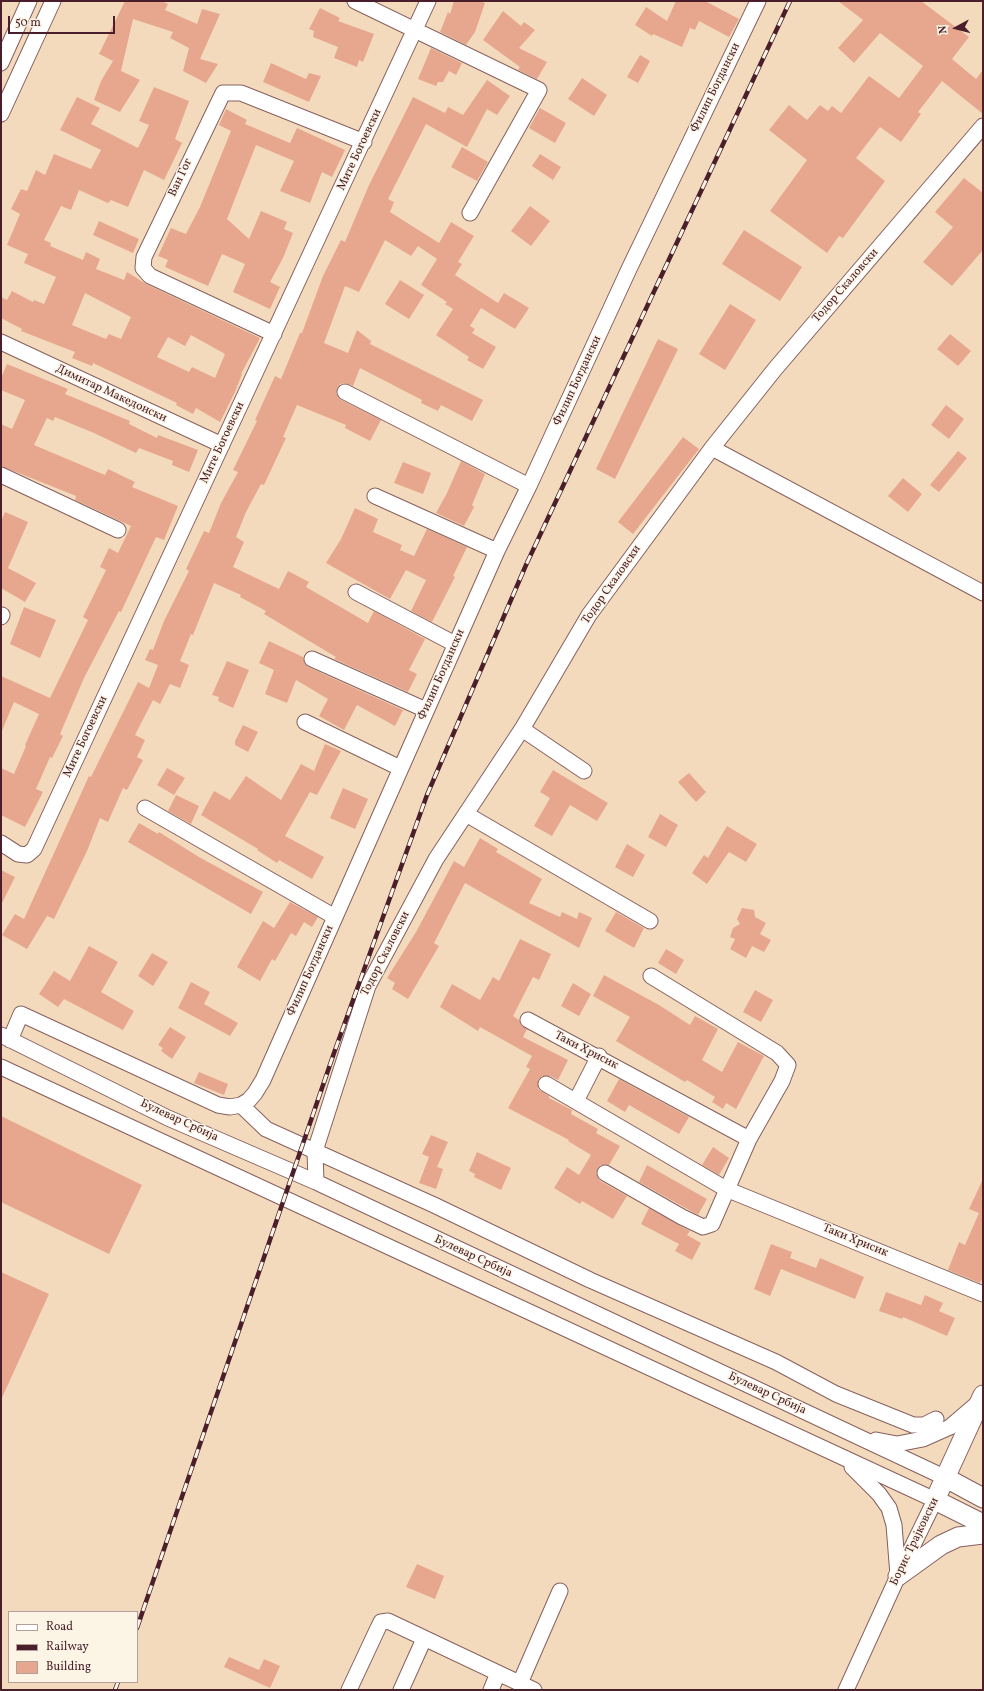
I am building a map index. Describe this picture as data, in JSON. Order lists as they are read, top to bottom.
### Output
{
  "streets": {
    "main road": ["Борис Трајковски"],
    "street": [
      "Филип Богдански",
      "Мите Богоевски",
      "Ван Гог",
      "Тодор Скаловски",
      "Димитар Македонски",
      "Таки Хрисик",
      "Булевар Србија"
    ]
  },
  "crossings": [
    ["Мите Богоевски", "Ван Гог"],
    ["Мите Богоевски", "Димитар Македонски"],
    ["Тодор Скаловски", "Булевар Србија"],
    ["Булевар Србија", "Борис Трајковски"]
  ],
  "legend": ["Road", "Railway", "Building"],
  "scale_bar": "50 m",
  "north": "left"
}
